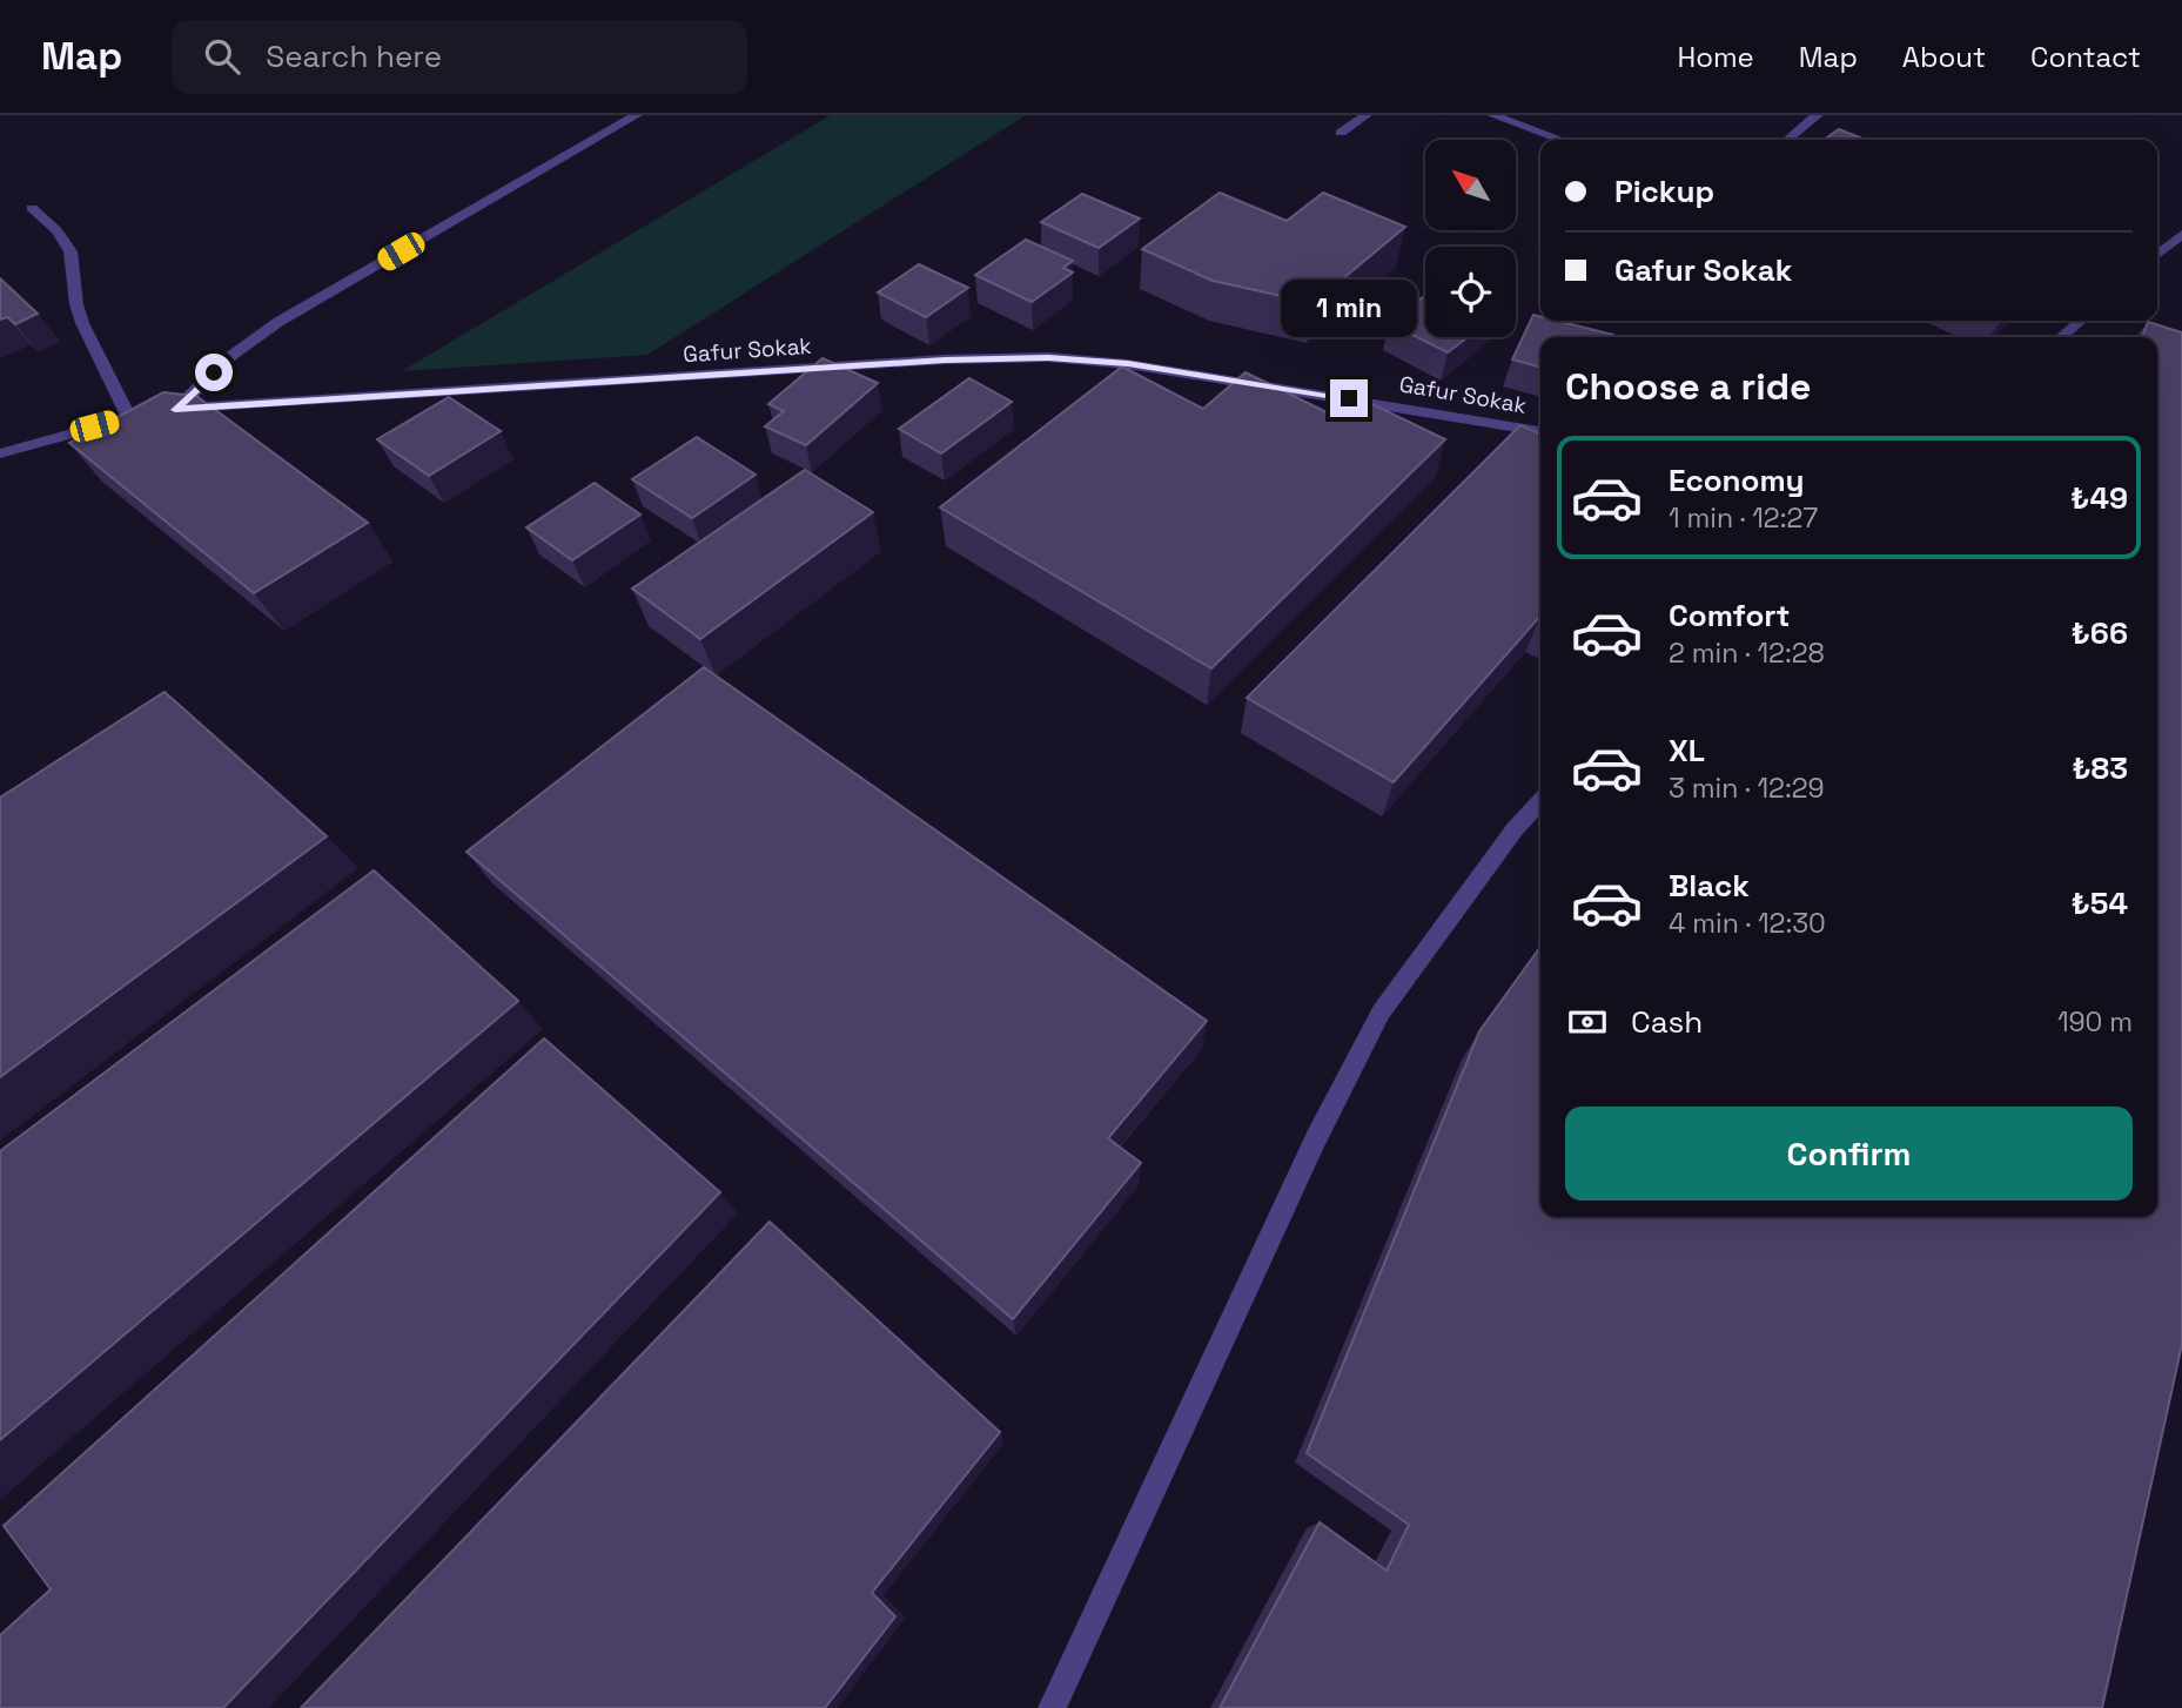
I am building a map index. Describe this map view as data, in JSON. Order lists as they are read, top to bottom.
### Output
{
  "streets": {
    "street": ["Gafur Sokak"]
  },
  "north": "top left",
  "page": {
    "header": "Map",
    "search": "Search here",
    "nav": [
      "Home",
      "Map",
      "About",
      "Contact"
    ],
    "banner": ["Pickup", "Gafur Sokak"],
    "bubble": "1 min",
    "heading": "Choose a ride",
    "list": [
      {
        "name": "Economy",
        "note": "1 min · 12:27",
        "value": "₺49"
      },
      {
        "name": "Comfort",
        "note": "2 min · 12:28",
        "value": "₺66"
      },
      {
        "name": "XL",
        "note": "3 min · 12:29",
        "value": "₺83"
      },
      {
        "name": "Black",
        "note": "4 min · 12:30",
        "value": "₺54"
      }
    ],
    "pay": ["Cash", "190 m"],
    "buttons": "Confirm"
  }
}
